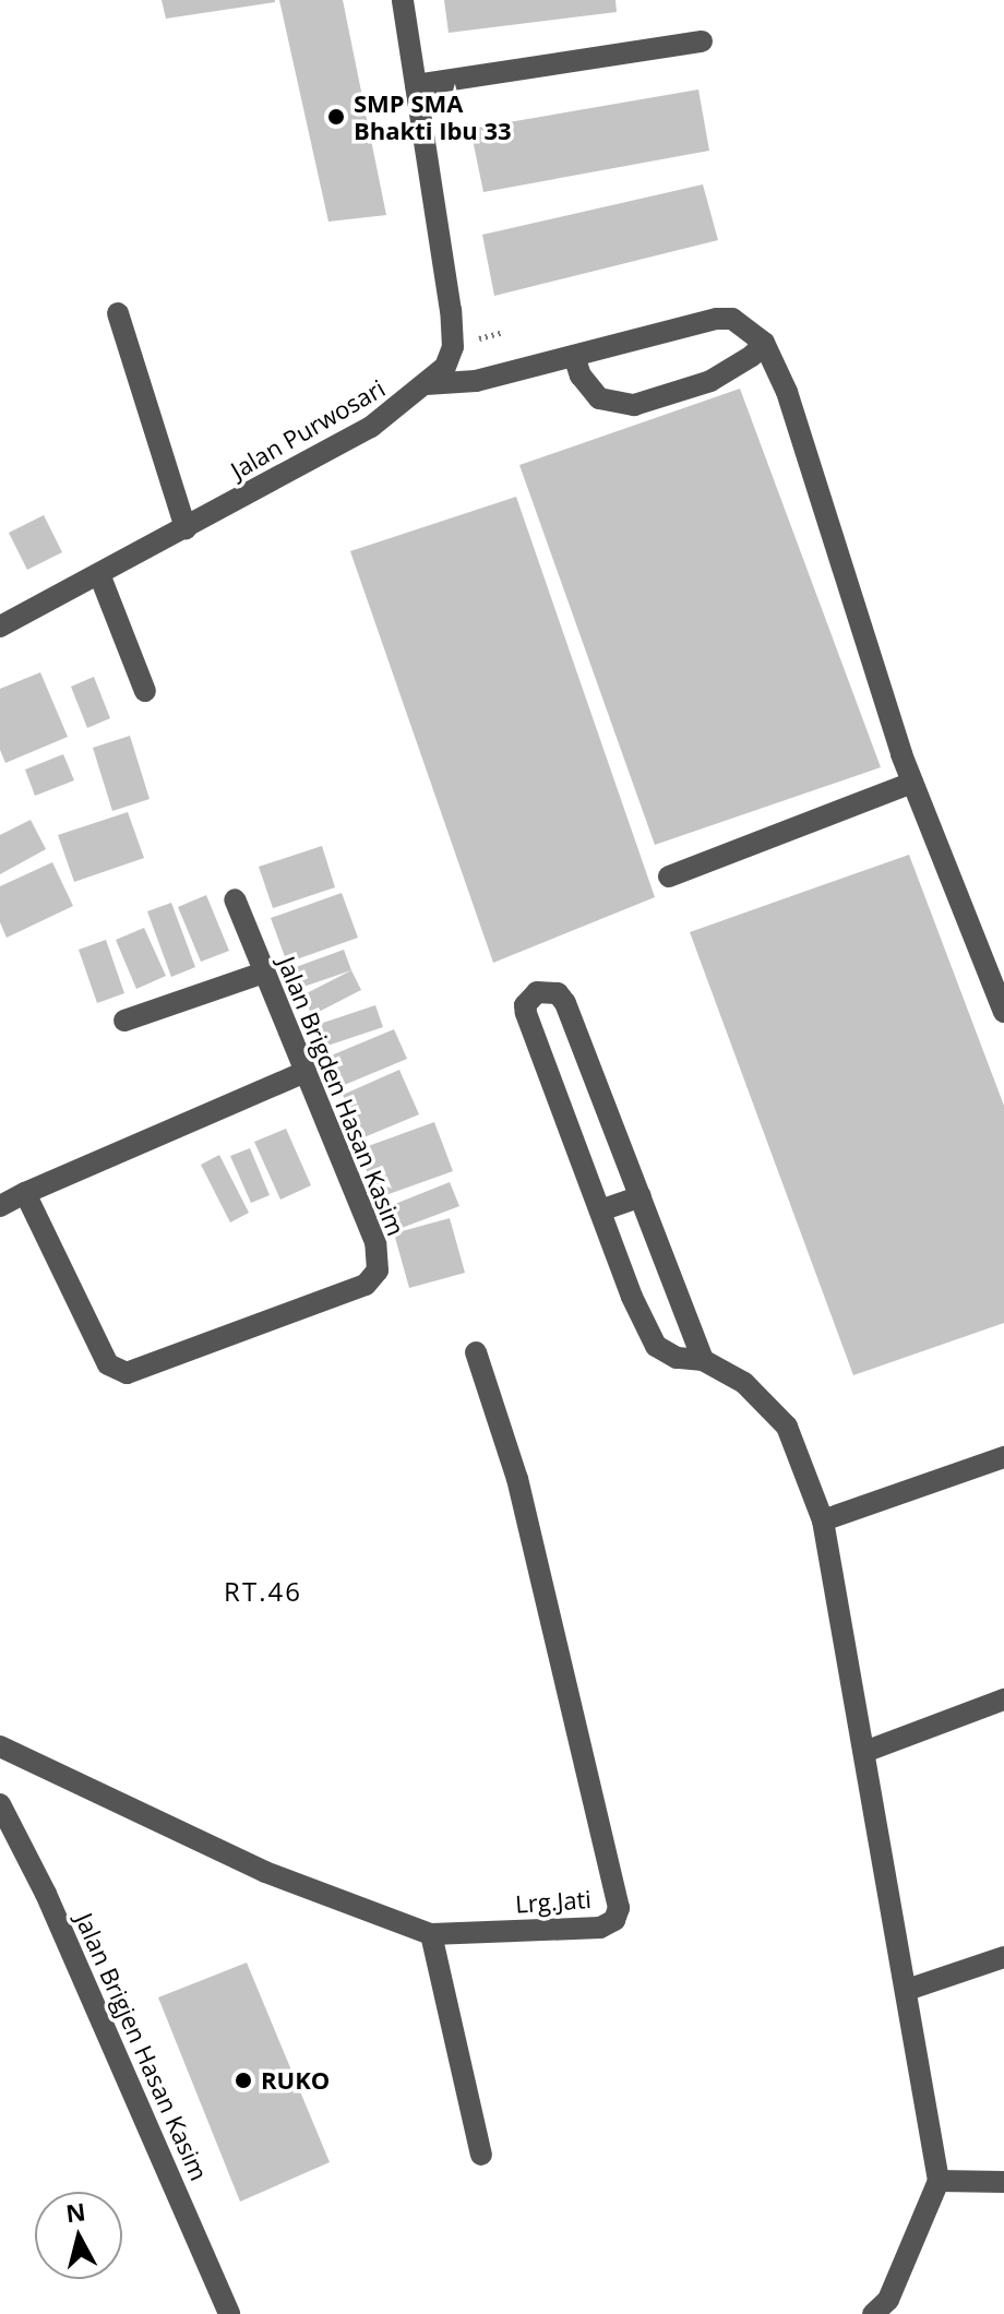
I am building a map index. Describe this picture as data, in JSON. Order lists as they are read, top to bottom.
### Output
{
  "streets": {
    "street": [
      "Jalan Purwosari",
      "Jalan Brigden Hasan Kasim",
      "Lrg.Jati",
      "Jalan Brigjen Hasan Kasim"
    ]
  },
  "districts": ["RT.46"],
  "places": ["SMP SMA Bhakti Ibu 33", "RUKO"],
  "north": "top"
}
